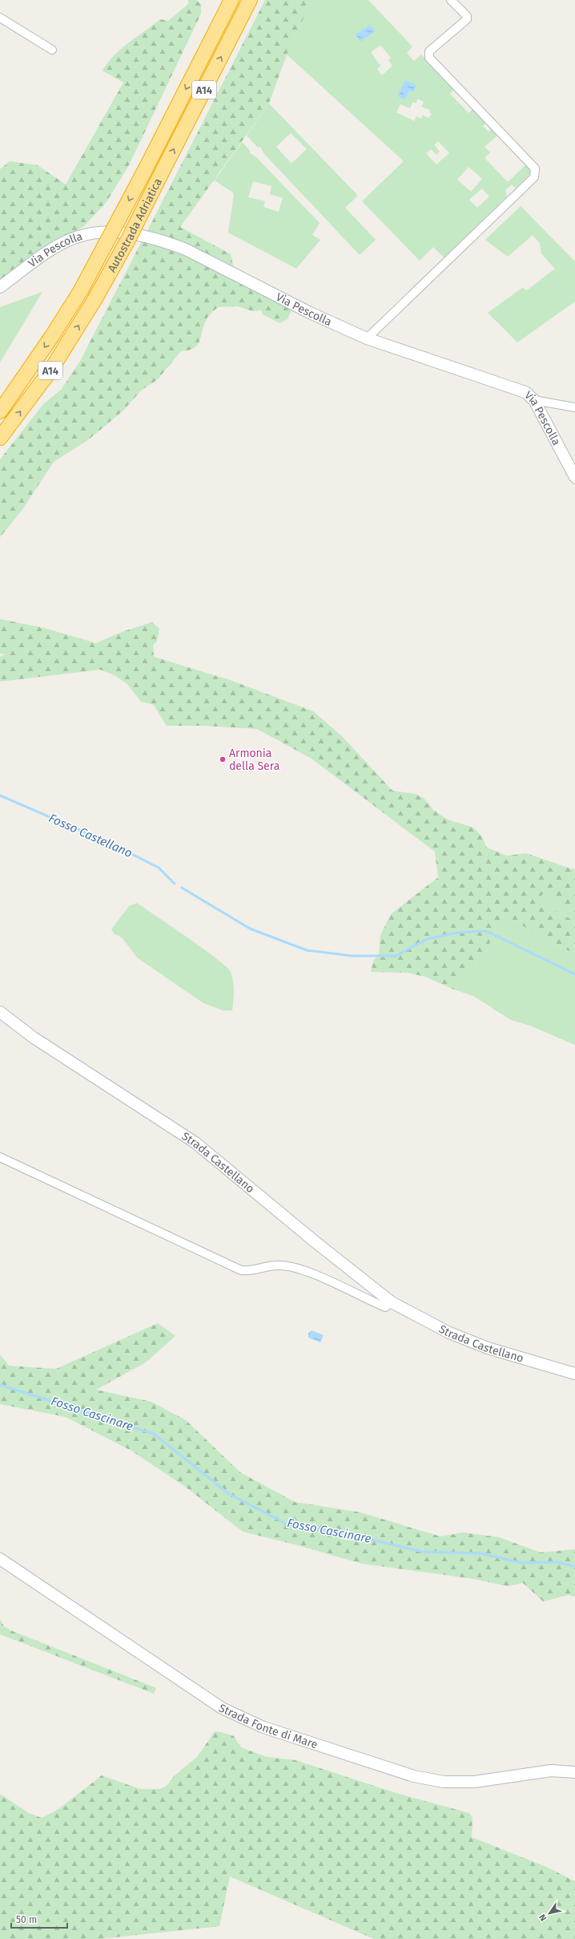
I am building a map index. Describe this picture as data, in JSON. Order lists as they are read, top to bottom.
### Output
{
  "streets": {
    "highway": ["A14", "Autostrada Adriatica"],
    "street": ["Via Pescolla", "Strada Castellano", "Strada Fonte di Mare"]
  },
  "water": ["Fosso Castellano", "Fosso Cascinare"],
  "places": ["Armonia della Sera"],
  "scale_bar": "50 m",
  "north": "bottom left"
}
